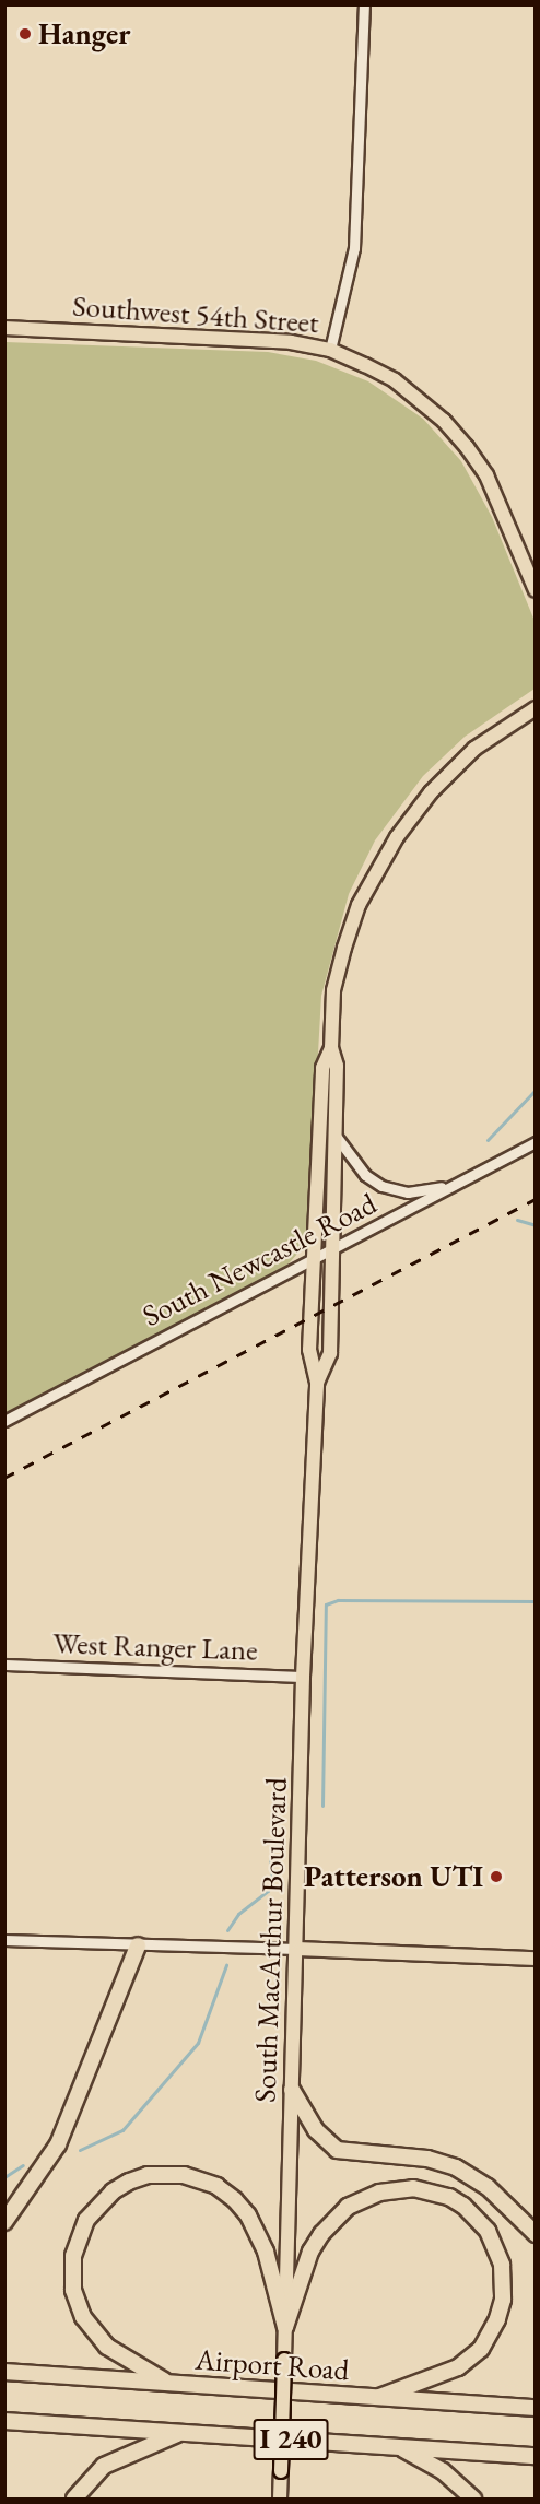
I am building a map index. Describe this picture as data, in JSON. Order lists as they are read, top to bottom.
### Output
{
  "streets": {
    "highway": ["Airport Road", "I 240"],
    "main road": ["Southwest 54th Street", "South MacArthur Boulevard"],
    "street": ["South Newcastle Road", "West Ranger Lane"]
  },
  "crossings": [
    ["South Newcastle Road", "South MacArthur Boulevard"],
    ["West Ranger Lane", "South MacArthur Boulevard"]
  ],
  "places": ["Hanger", "Patterson UTI"]
}
